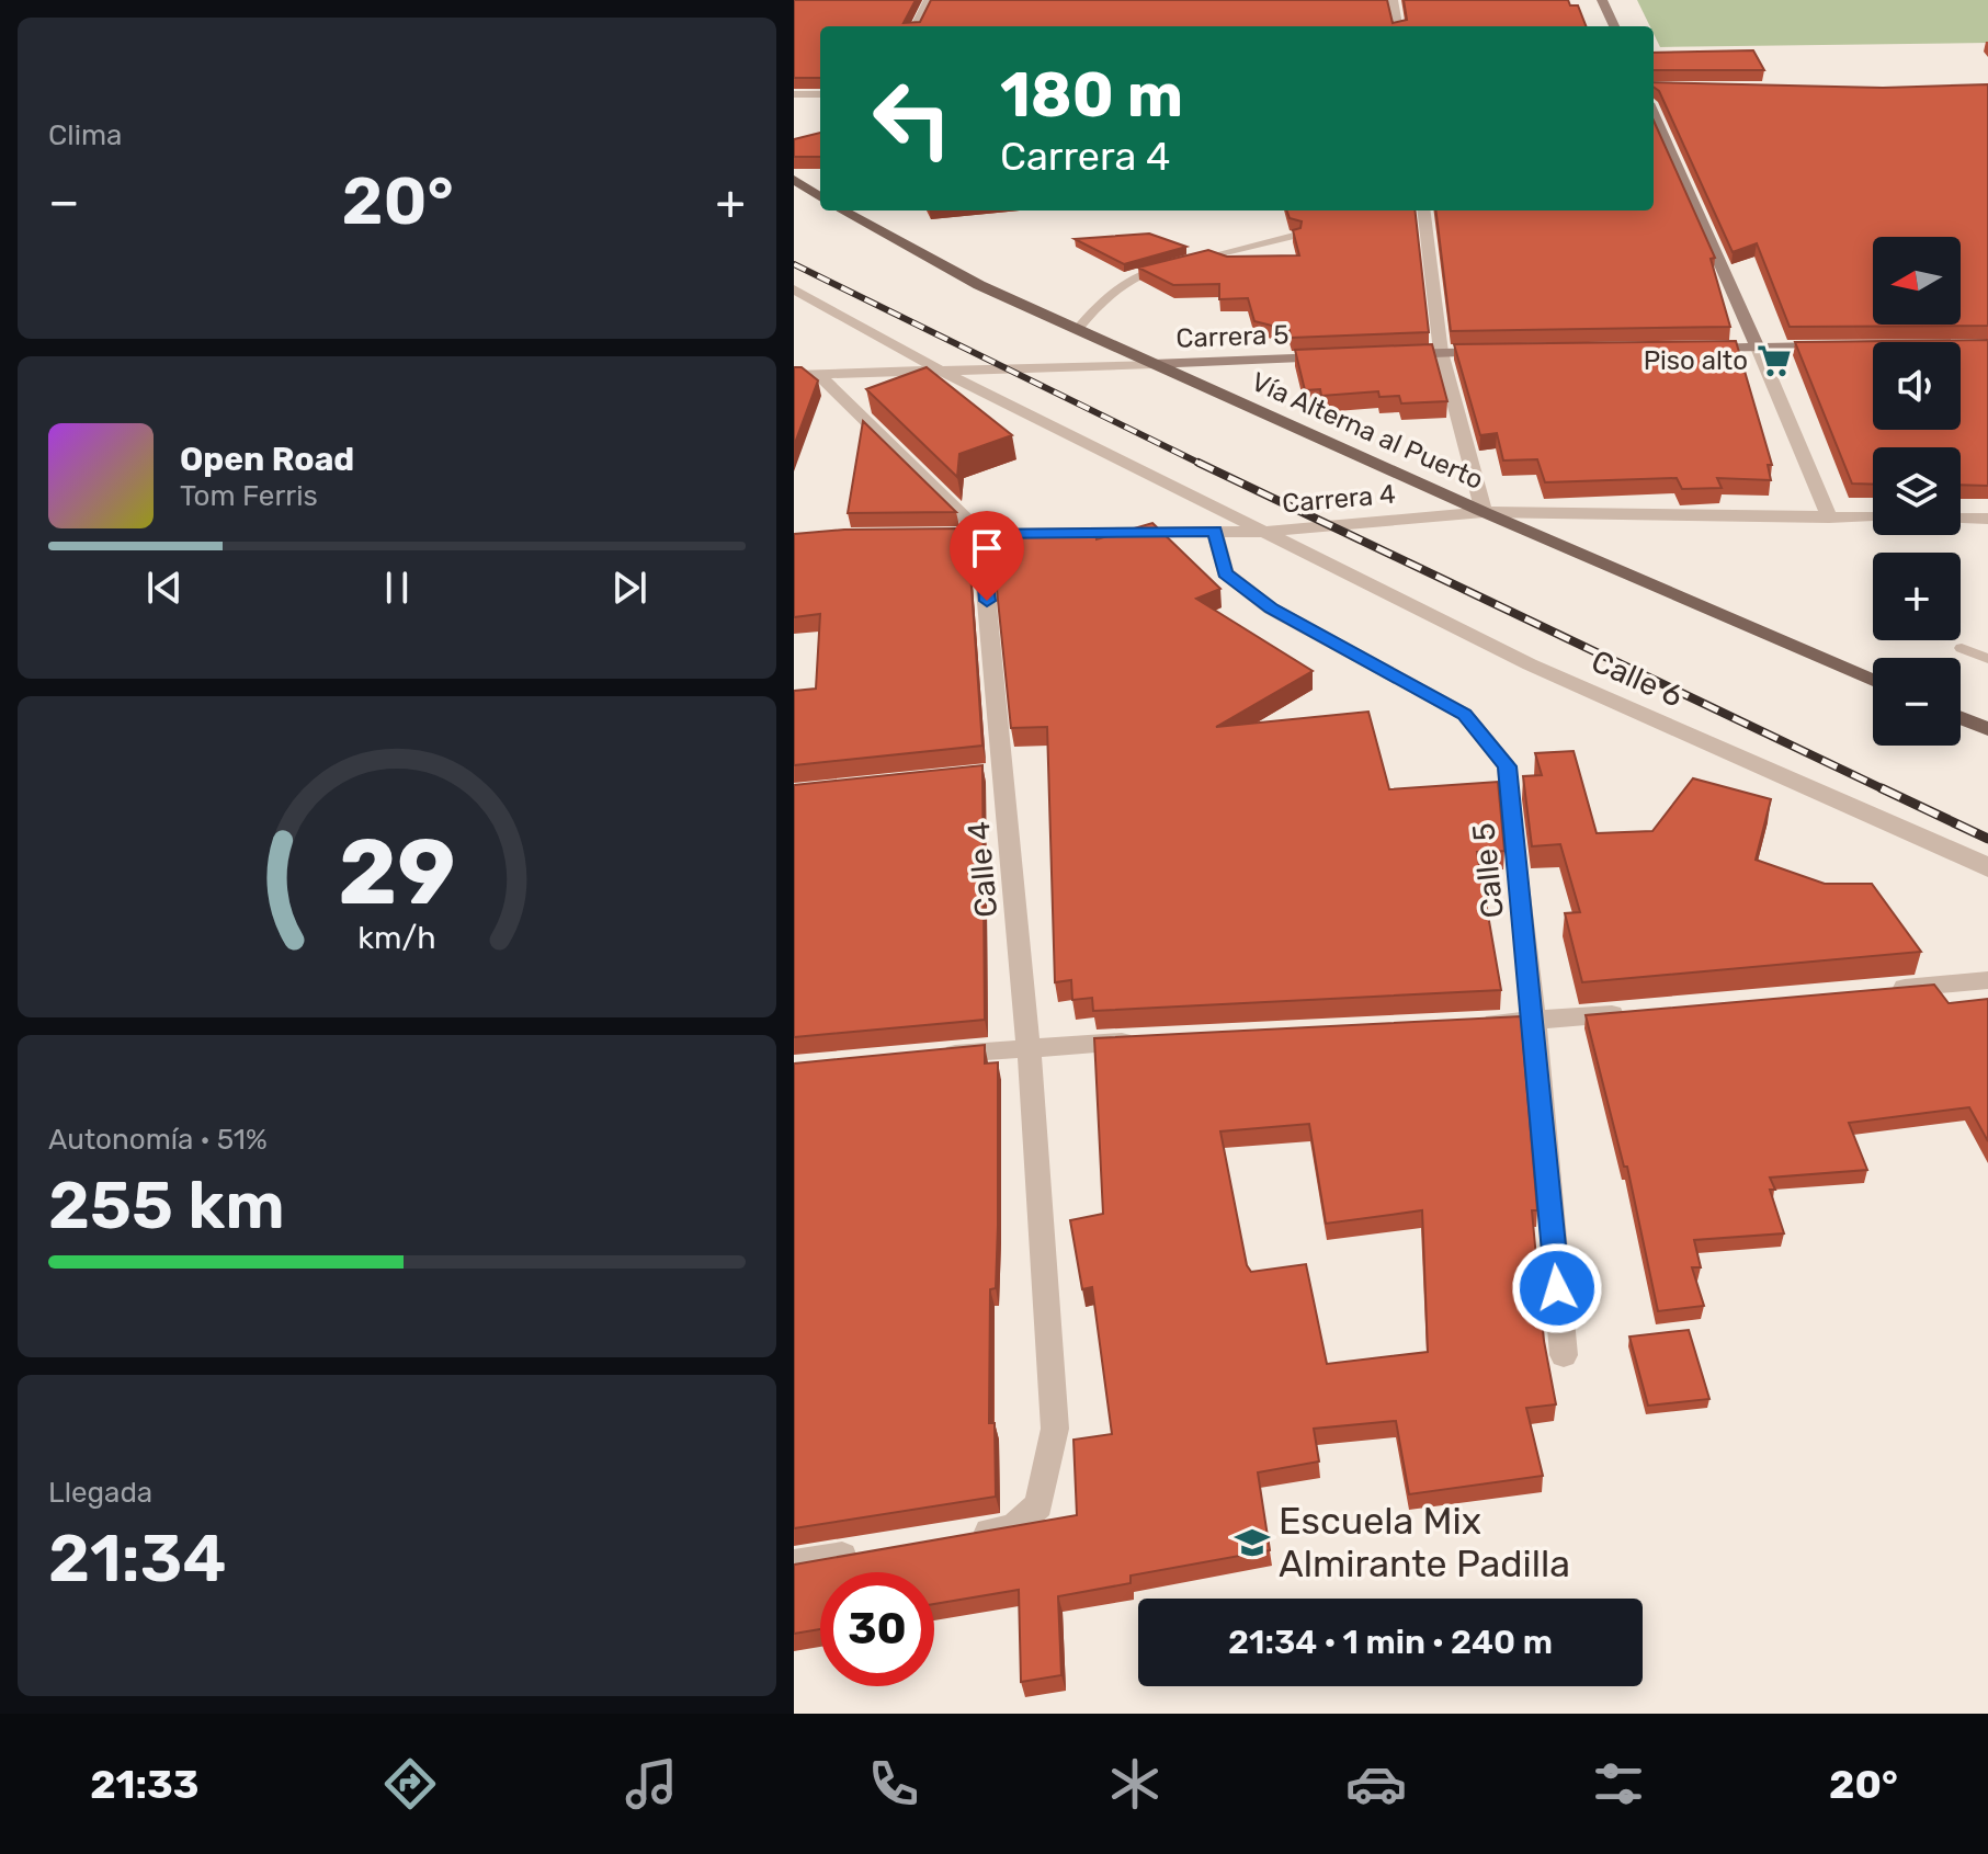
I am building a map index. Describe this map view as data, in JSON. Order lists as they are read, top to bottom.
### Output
{
  "streets": {
    "main road": ["Vía Alterna al Puerto"],
    "street": [
      "Carrera 5",
      "Carrera 4",
      "Calle 6",
      "Calle 4",
      "Calle 5"
    ]
  },
  "crossings": [
    ["Carrera 5", "Vía Alterna al Puerto"],
    ["Carrera 5", "Calle 6"],
    ["Vía Alterna al Puerto", "Carrera 4"],
    ["Carrera 4", "Calle 6"],
    ["Carrera 4", "Calle 4"],
    ["Carrera 4", "Calle 5"]
  ],
  "places": {
    "supermarket": ["Piso alto"],
    "school or university": ["Escuela Mix Almirante Padilla"]
  },
  "north": "left",
  "page": {
    "tile": [
      "Clima",
      ["Autonomía · 51%", "255 km"],
      ["Llegada", "21:34"]
    ],
    "turn": ["180 m", "Carrera 4"],
    "heat": ["−", "20°", "+"],
    "map_buttons": ["+", "−"],
    "song": ["Open Road", "Tom Ferris"],
    "limit": "30",
    "trip": "21:34 · 1 min · 240 m",
    "tabs": ["21:33", "20°"],
    "gauge": ["29", "km/h"]
  }
}
